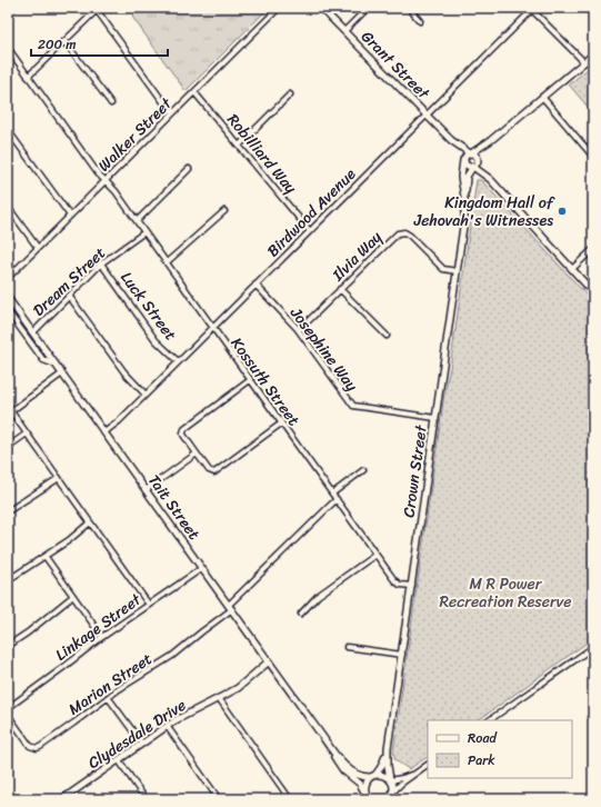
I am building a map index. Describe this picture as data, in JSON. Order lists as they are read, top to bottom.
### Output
{
  "streets": {
    "street": [
      "Grant Street",
      "Walker Street",
      "Robilliard Way",
      "Birdwood Avenue",
      "Ilvia Way",
      "Dream Street",
      "Luck Street",
      "Josephine Way",
      "Kossuth Street",
      "Crown Street",
      "Tait Street",
      "Linkage Street",
      "Marion Street",
      "Clydesdale Drive"
    ]
  },
  "crossings": [
    ["Grant Street", "Birdwood Avenue"],
    ["Grant Street", "Crown Street"],
    ["Walker Street", "Robilliard Way"],
    ["Walker Street", "Kossuth Street"],
    ["Robilliard Way", "Birdwood Avenue"],
    ["Birdwood Avenue", "Luck Street"],
    ["Birdwood Avenue", "Josephine Way"],
    ["Birdwood Avenue", "Kossuth Street"],
    ["Birdwood Avenue", "Tait Street"],
    ["Ilvia Way", "Josephine Way"],
    ["Ilvia Way", "Crown Street"],
    ["Dream Street", "Luck Street"],
    ["Dream Street", "Kossuth Street"],
    ["Dream Street", "Tait Street"],
    ["Josephine Way", "Crown Street"],
    ["Kossuth Street", "Crown Street"],
    ["Kossuth Street", "Marion Street"],
    ["Crown Street", "Tait Street"],
    ["Tait Street", "Linkage Street"],
    ["Tait Street", "Marion Street"],
    ["Tait Street", "Clydesdale Drive"]
  ],
  "parks": ["M R Power Recreation Reserve"],
  "places": ["Kingdom Hall of Jehovah's Witnesses"],
  "legend": ["Road", "Park"],
  "scale_bar": "200 m"
}
